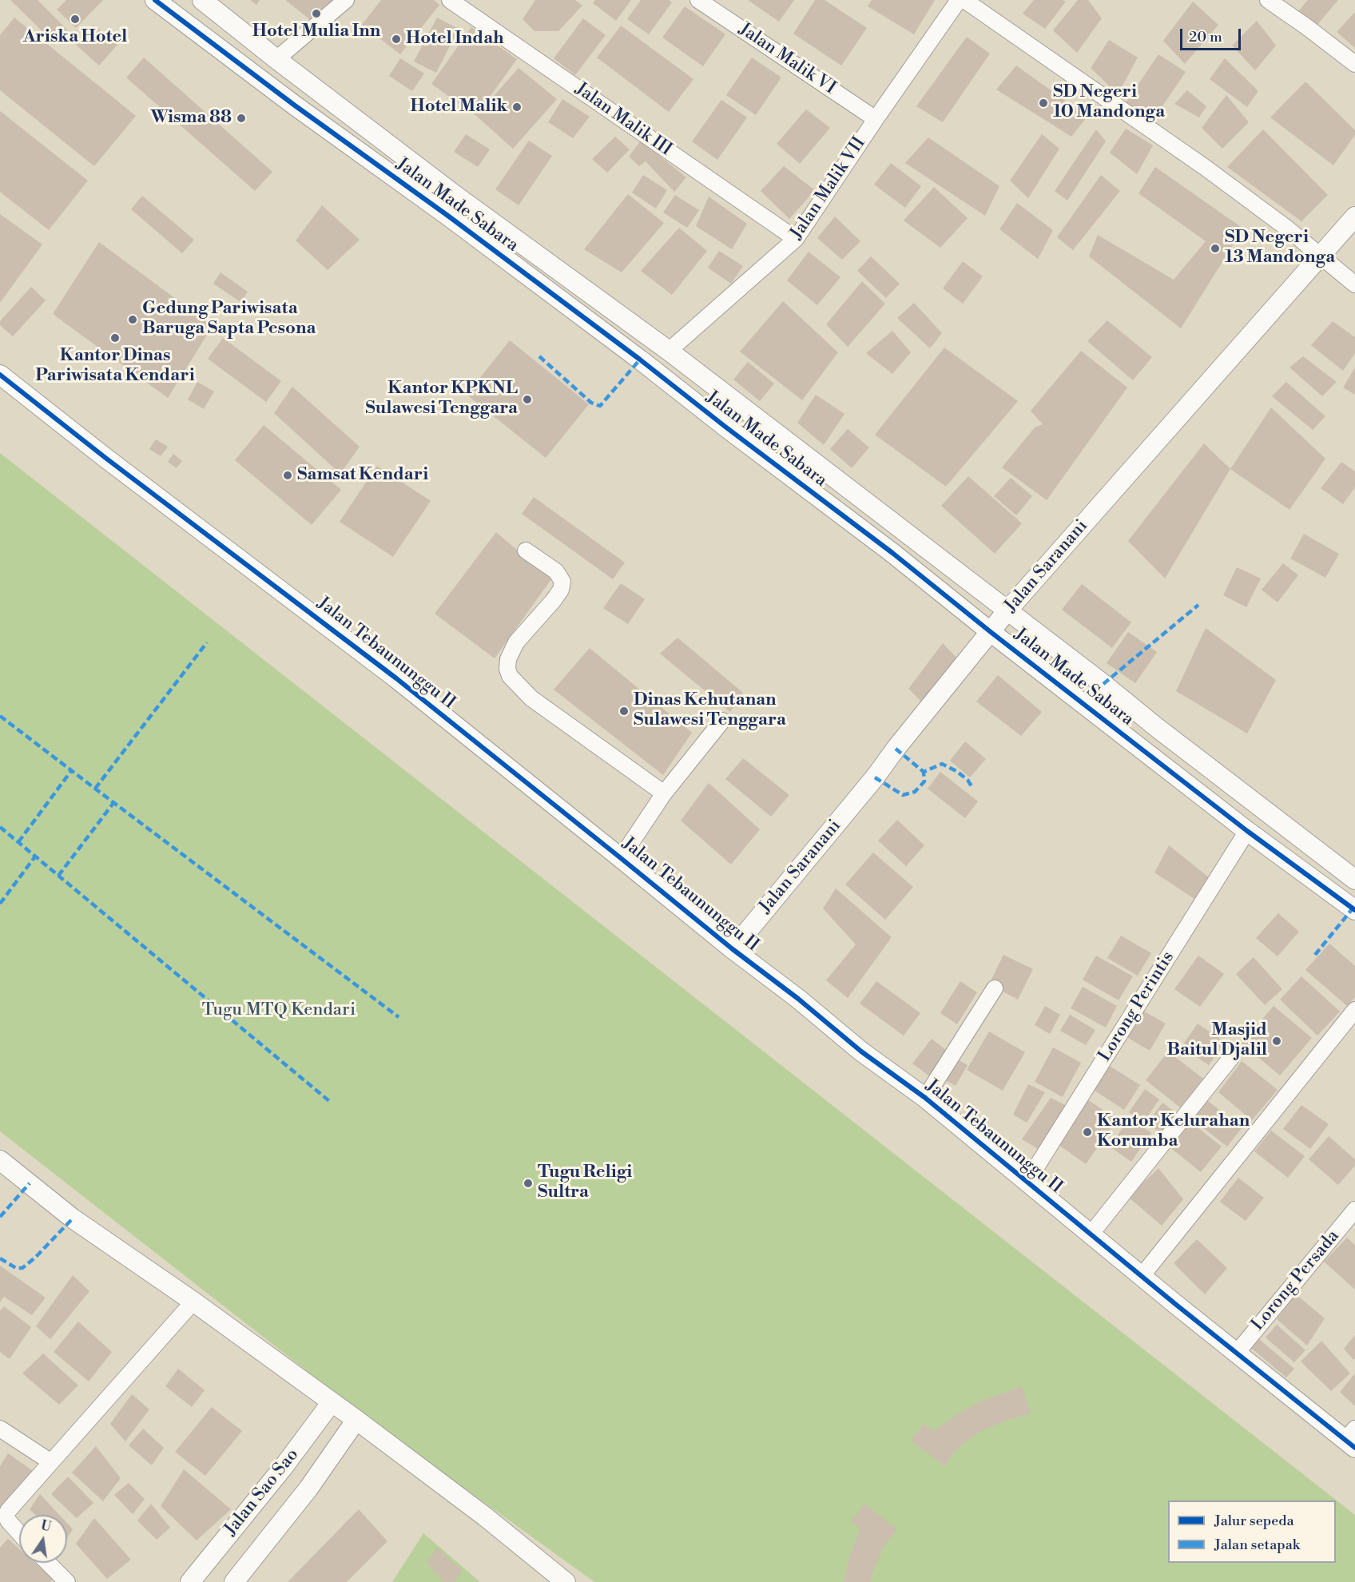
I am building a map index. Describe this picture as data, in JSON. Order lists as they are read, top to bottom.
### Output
{
  "streets": {
    "street": [
      "Jalan Malik VI",
      "Jalan Malik III",
      "Jalan Malik VII",
      "Jalan Made Sabara",
      "Jalan Saranani",
      "Jalan Tebaununggu II",
      "Lorong Perintis",
      "Lorong Persada",
      "Jalan Sao Sao"
    ]
  },
  "crossings": [
    ["Jalan Malik VI", "Jalan Malik VII"],
    ["Jalan Malik III", "Jalan Malik VII"],
    ["Jalan Malik VII", "Jalan Made Sabara"],
    ["Jalan Made Sabara", "Jalan Saranani"],
    ["Jalan Made Sabara", "Lorong Perintis"],
    ["Jalan Saranani", "Jalan Tebaununggu II"],
    ["Jalan Tebaununggu II", "Lorong Perintis"],
    ["Jalan Tebaununggu II", "Lorong Persada"]
  ],
  "parks": ["Tugu MTQ Kendari"],
  "places": [
    "Hotel Mulia Inn",
    "Ariska Hotel",
    "Hotel Indah",
    "SD Negeri 10 Mandonga",
    "Hotel Malik",
    "Wisma 88",
    "SD Negeri 13 Mandonga",
    "Gedung Pariwisata Baruga Sapta Pesona",
    "Kantor Dinas Pariwisata Kendari",
    "Kantor KPKNL Sulawesi Tenggara",
    "Samsat Kendari",
    "Dinas Kehutanan Sulawesi Tenggara",
    "Masjid Baitul Djalil",
    "Kantor Kelurahan Korumba",
    "Tugu Religi Sultra"
  ],
  "legend": ["Jalur sepeda", "Jalan setapak"],
  "scale_bar": "20 m",
  "north": "top"
}
